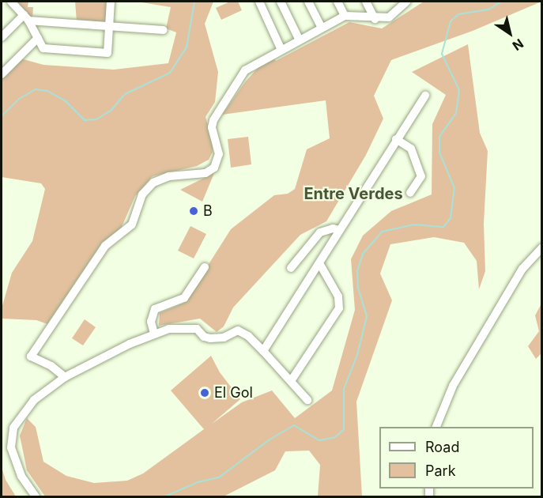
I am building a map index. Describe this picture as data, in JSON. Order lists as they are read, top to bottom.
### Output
{
  "districts": ["Entre Verdes"],
  "places": ["B", "El Gol"],
  "legend": ["Road", "Park"],
  "north": "bottom right"
}
